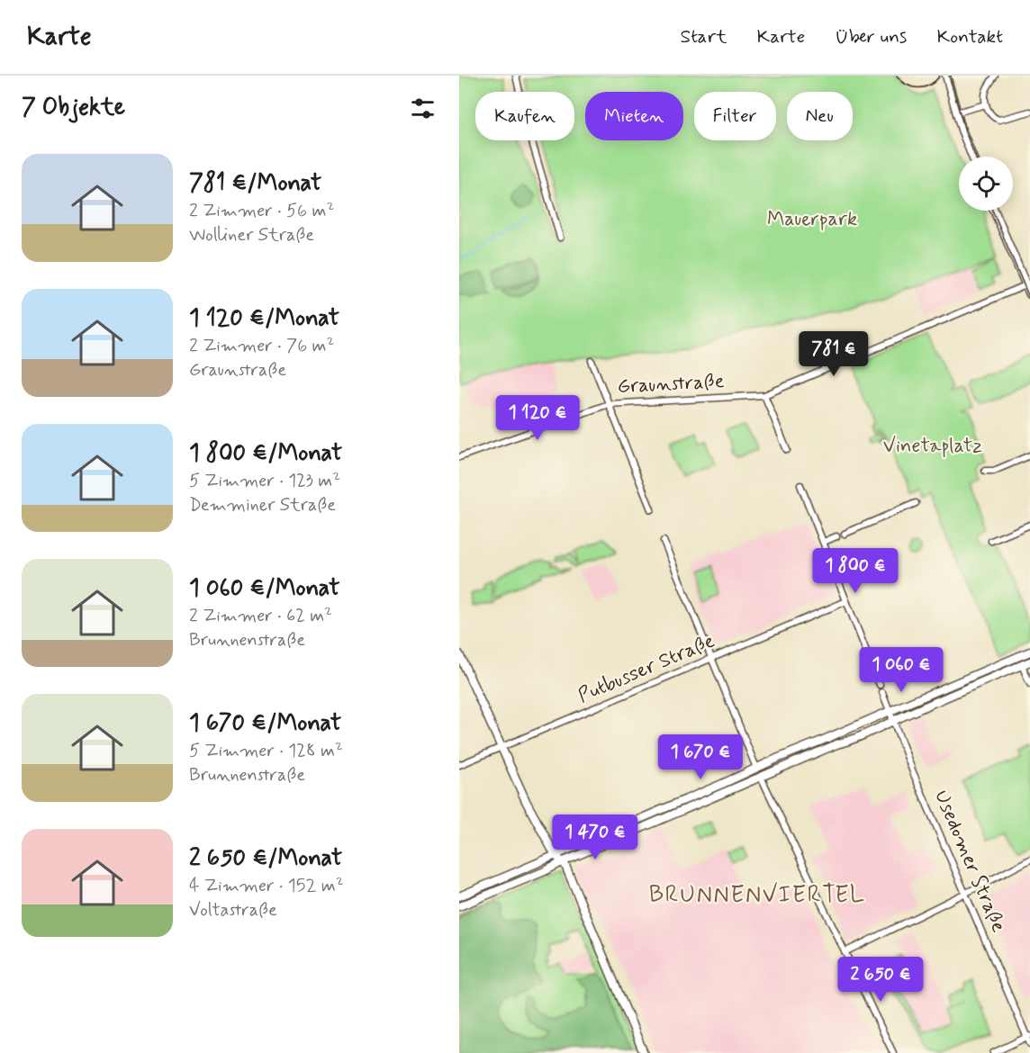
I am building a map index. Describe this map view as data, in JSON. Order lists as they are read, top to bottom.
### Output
{
  "streets": {
    "street": ["Graunstraße", "Putbusser Straße", "Usedomer Straße"]
  },
  "districts": ["BRUNNENVIERTEL"],
  "parks": ["Mauerpark", "Vinetaplatz"],
  "page": {
    "header": "Karte",
    "nav": [
      "Start",
      "Karte",
      "Über uns",
      "Kontakt"
    ],
    "heading": "7 Objekte",
    "chip": [
      "Kaufen",
      "Mieten",
      "Filter",
      "Neu"
    ],
    "list": [
      {
        "name": "781 €/Monat",
        "note": "2 Zimmer · 56 m² · Wolliner Straße"
      },
      {
        "name": "1 120 €/Monat",
        "note": "2 Zimmer · 76 m² · Graunstraße"
      },
      {
        "name": "1 800 €/Monat",
        "note": "5 Zimmer · 123 m² · Demminer Straße"
      },
      {
        "name": "1 060 €/Monat",
        "note": "2 Zimmer · 62 m² · Brunnenstraße"
      },
      {
        "name": "1 670 €/Monat",
        "note": "5 Zimmer · 128 m² · Brunnenstraße"
      },
      {
        "name": "2 650 €/Monat",
        "note": "4 Zimmer · 152 m² · Voltastraße"
      }
    ],
    "price": [
      "781 €",
      "1 120 €",
      "1 800 €",
      "1 060 €",
      "1 670 €",
      "1 470 €",
      "2 650 €"
    ]
  }
}
